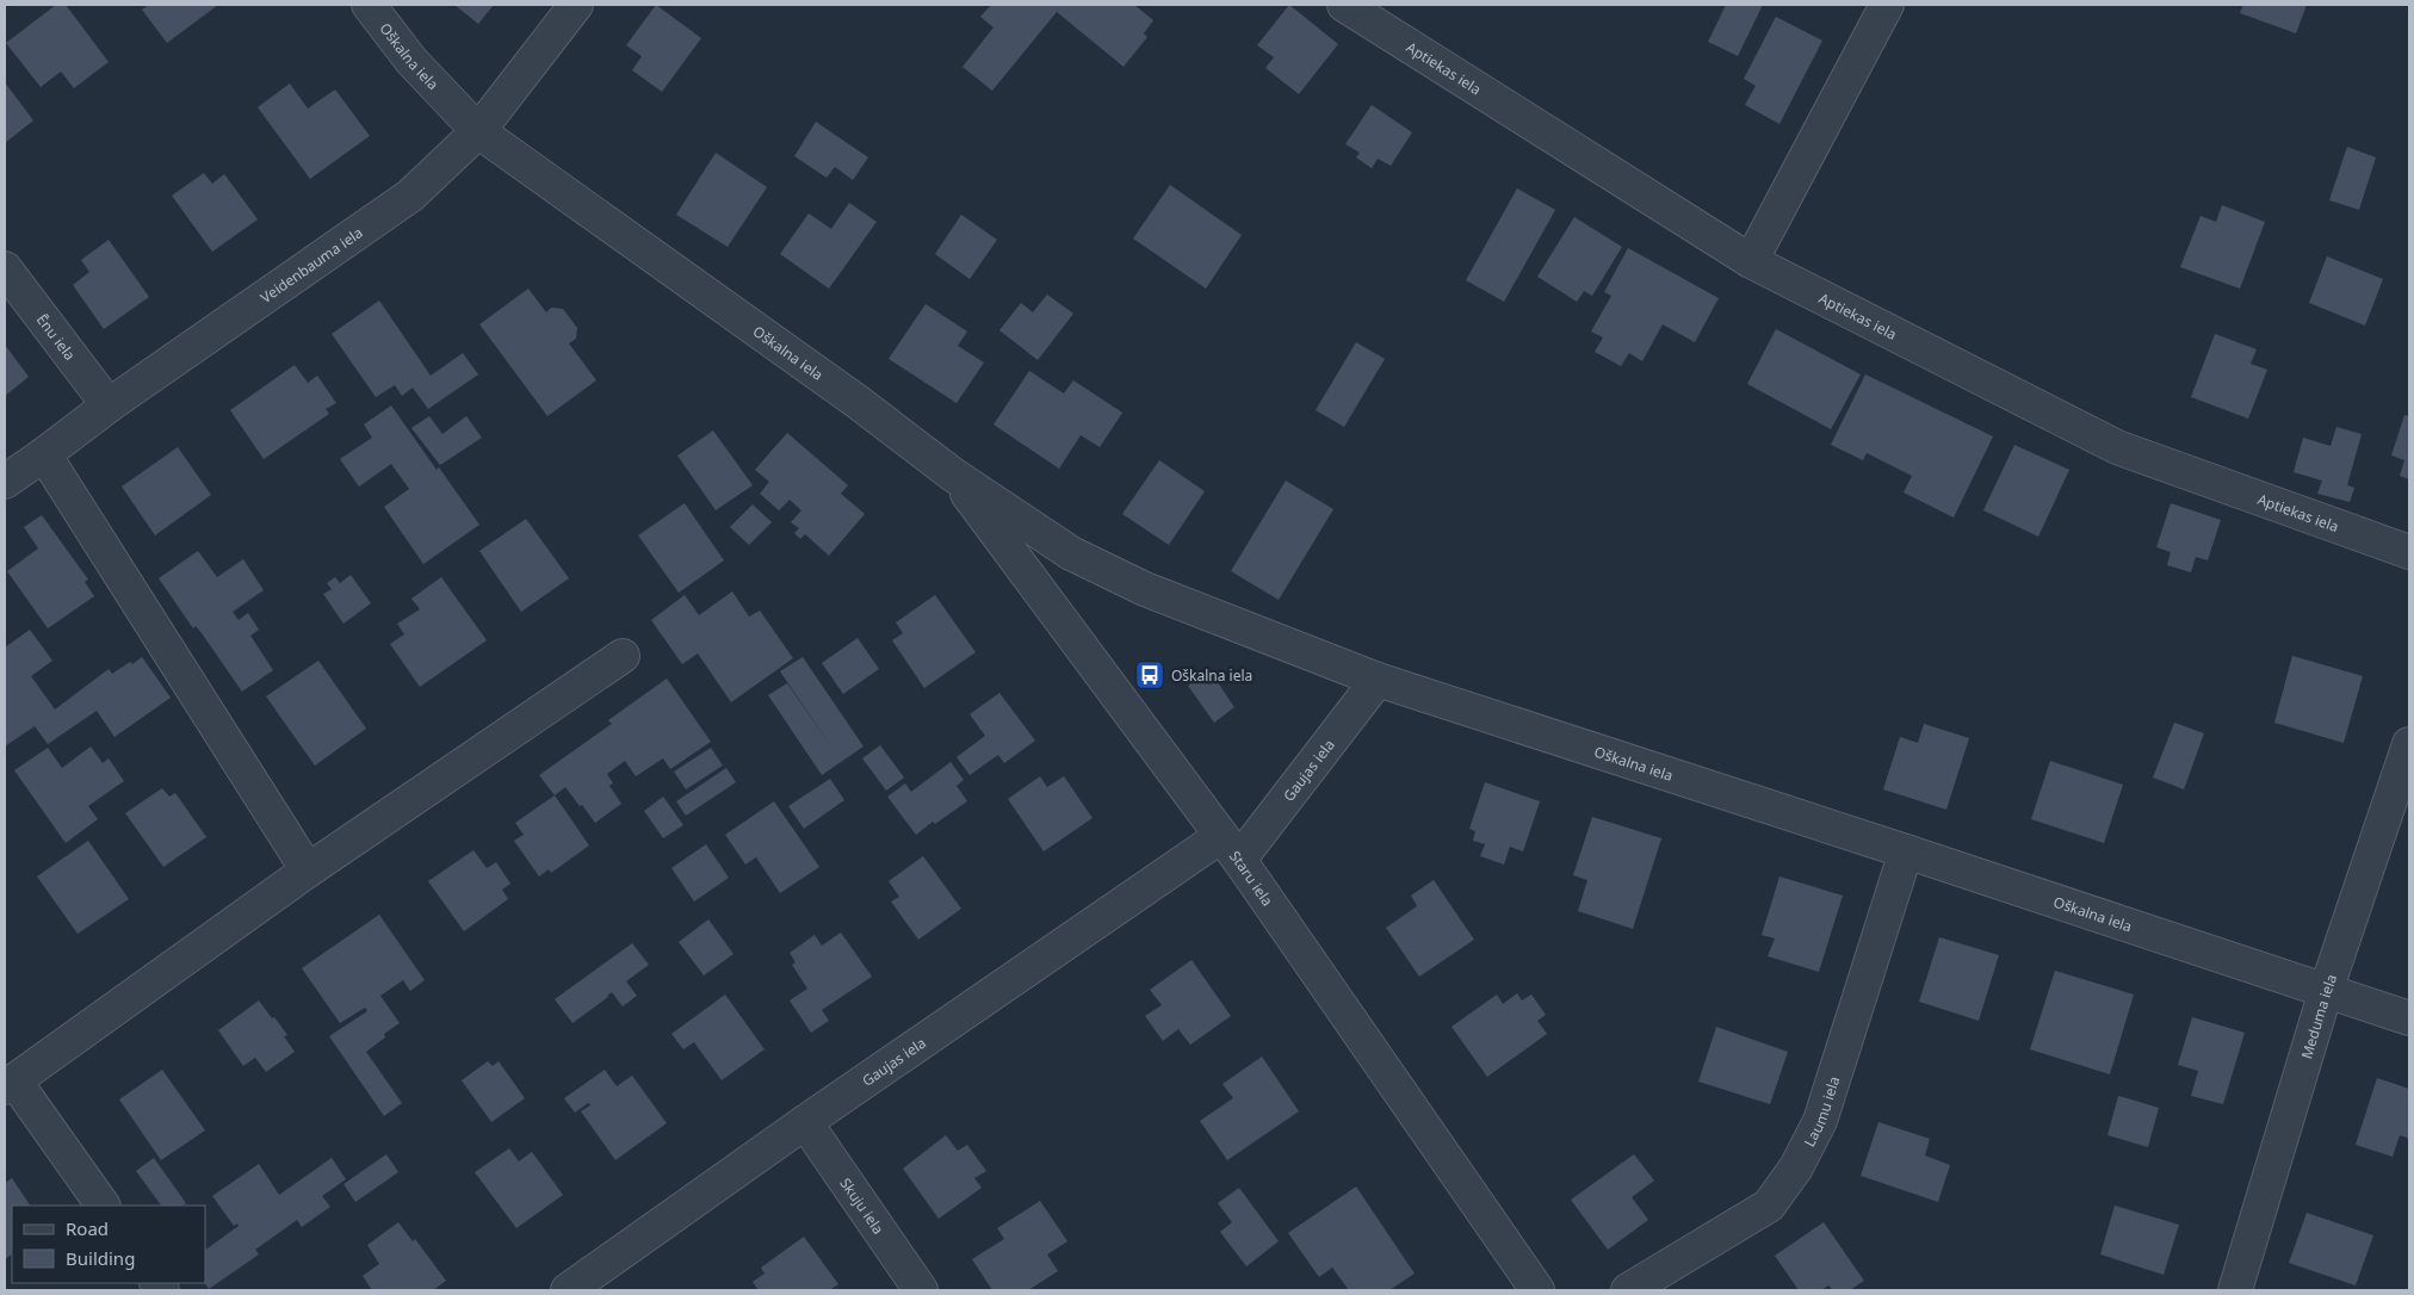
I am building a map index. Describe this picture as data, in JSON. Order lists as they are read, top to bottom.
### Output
{
  "streets": {
    "street": [
      "Oškalna iela",
      "Aptiekas iela",
      "Veidenbauma iela",
      "Ēnu iela",
      "Gaujas iela",
      "Staru iela",
      "Meduma iela",
      "Laumu iela",
      "Skuju iela"
    ]
  },
  "crossings": [
    ["Oškalna iela", "Veidenbauma iela"],
    ["Oškalna iela", "Gaujas iela"],
    ["Oškalna iela", "Staru iela"],
    ["Oškalna iela", "Meduma iela"],
    ["Oškalna iela", "Laumu iela"],
    ["Veidenbauma iela", "Ēnu iela"],
    ["Gaujas iela", "Staru iela"],
    ["Gaujas iela", "Skuju iela"]
  ],
  "places": {
    "bus stop": ["Oškalna iela"]
  },
  "legend": ["Road", "Building"]
}
